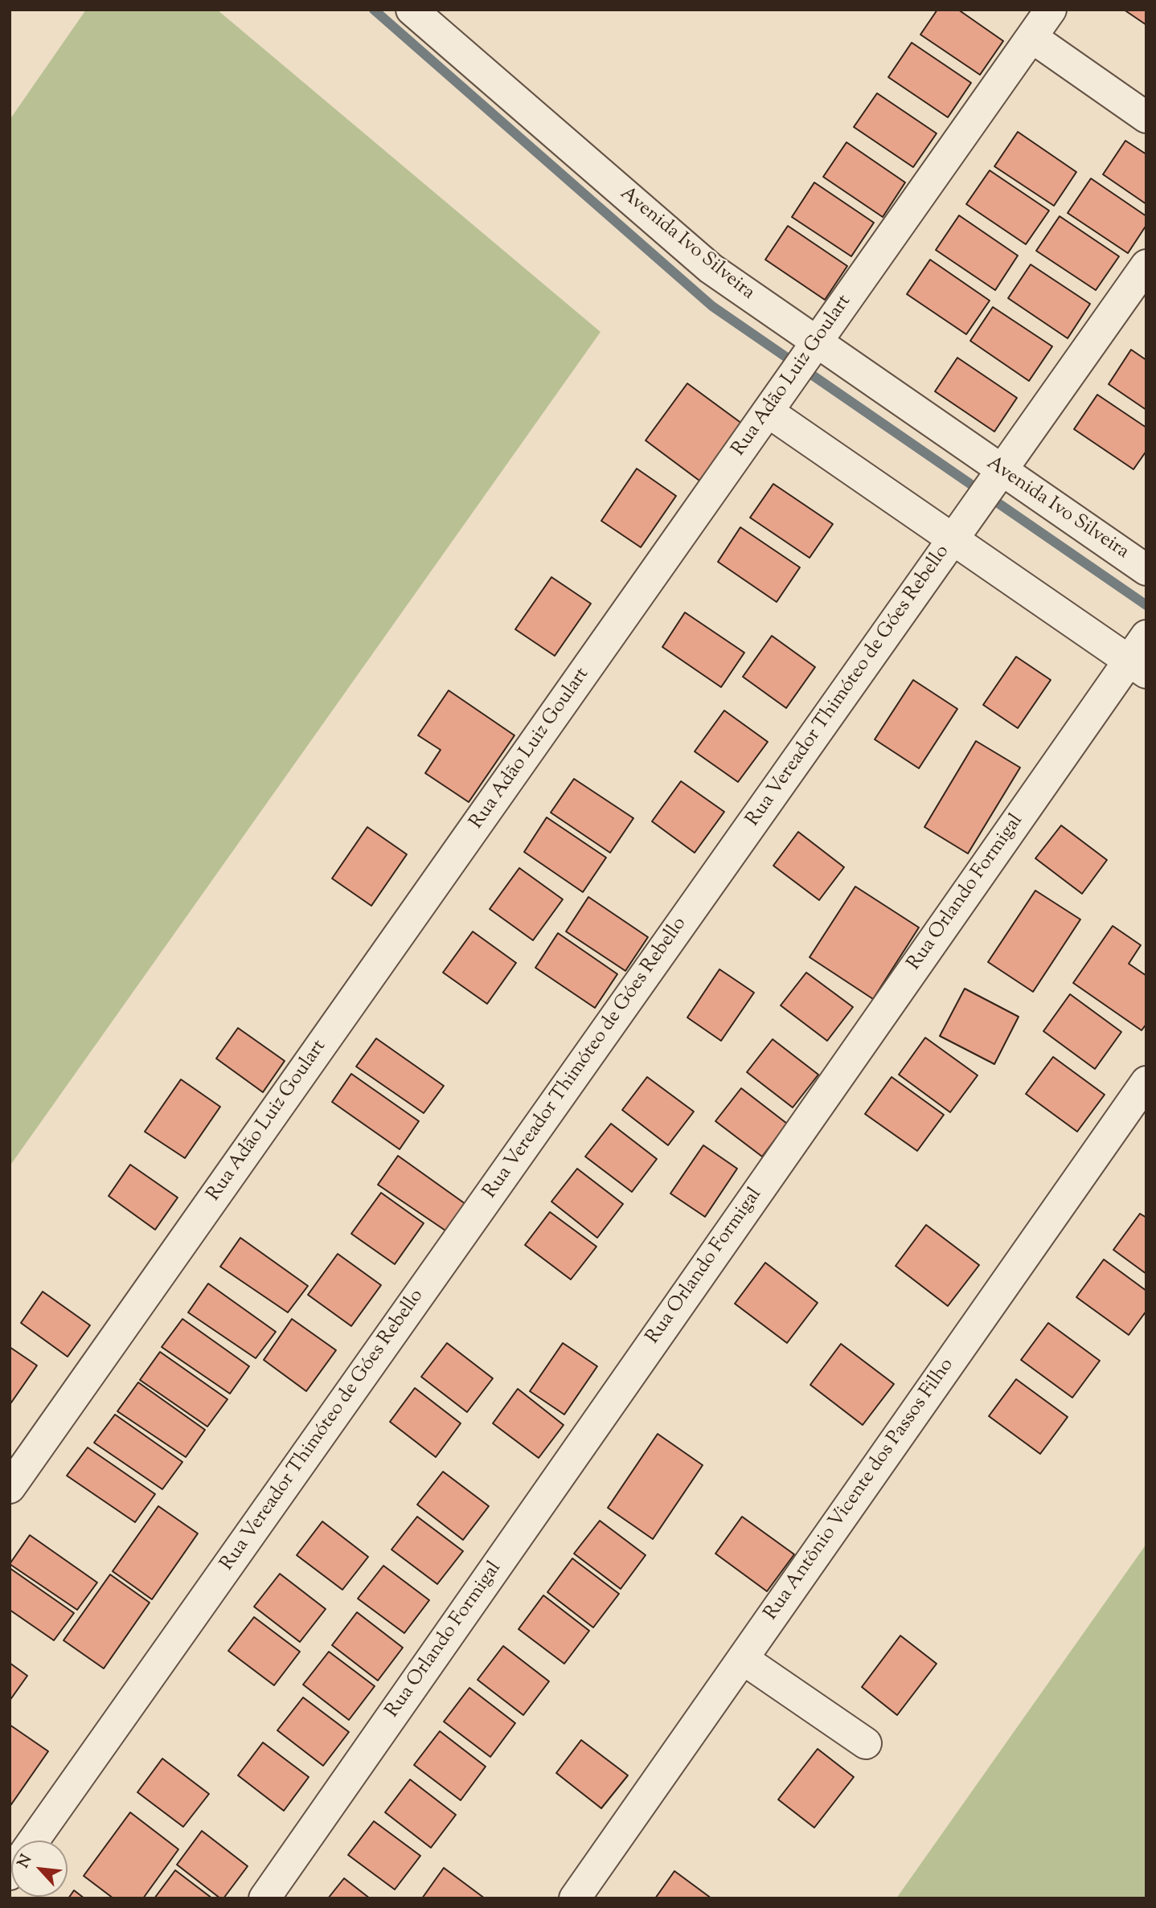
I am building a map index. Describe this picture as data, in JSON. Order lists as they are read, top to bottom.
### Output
{
  "streets": {
    "street": [
      "Avenida Ivo Silveira",
      "Rua Adão Luiz Goulart",
      "Rua Vereador Thimóteo de Góes Rebello",
      "Rua Orlando Formigal",
      "Rua Antônio Vicente dos Passos Filho"
    ]
  },
  "crossings": [
    ["Avenida Ivo Silveira", "Rua Adão Luiz Goulart"],
    ["Avenida Ivo Silveira", "Rua Vereador Thimóteo de Góes Rebello"]
  ],
  "north": "top left"
}
